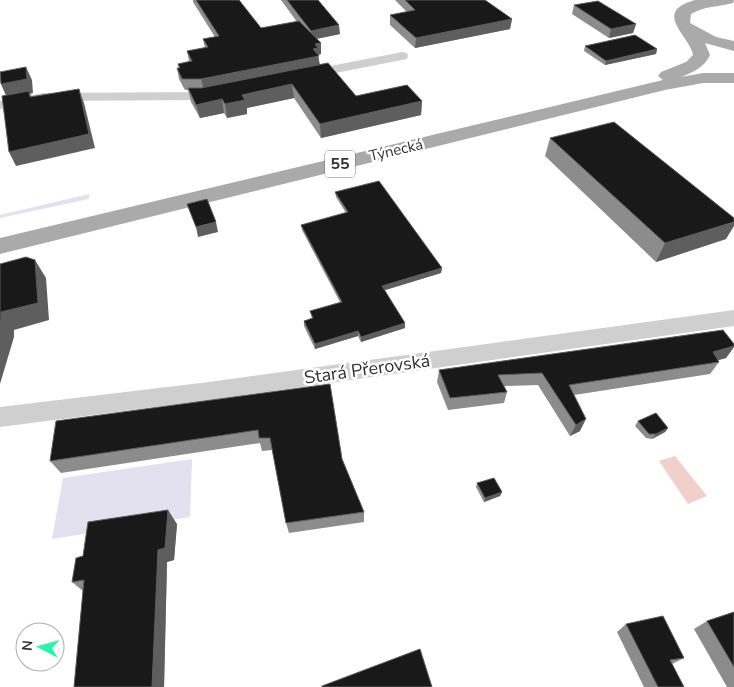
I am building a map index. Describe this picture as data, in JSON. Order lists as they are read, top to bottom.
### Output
{
  "streets": {
    "main road": ["Týnecká", "55"],
    "street": ["Stará Přerovská"]
  },
  "crossings": [
    ["Týnecká", "55"]
  ],
  "north": "left"
}
